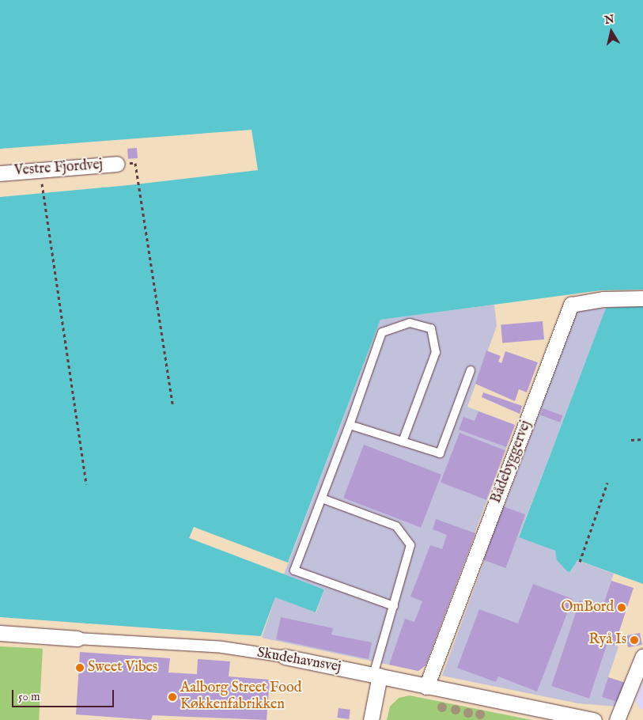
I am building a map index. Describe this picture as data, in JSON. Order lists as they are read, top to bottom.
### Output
{
  "streets": {
    "street": ["Vestre Fjordvej", "Bådebyggervej", "Skudehavnsvej"]
  },
  "crossings": [
    ["Bådebyggervej", "Skudehavnsvej"]
  ],
  "places": [
    "OmBord",
    "Ryå Is",
    "Sweet Vibes",
    "Aalborg Street Food Køkkenfabrikken"
  ],
  "scale_bar": "50 m",
  "north": "top"
}
